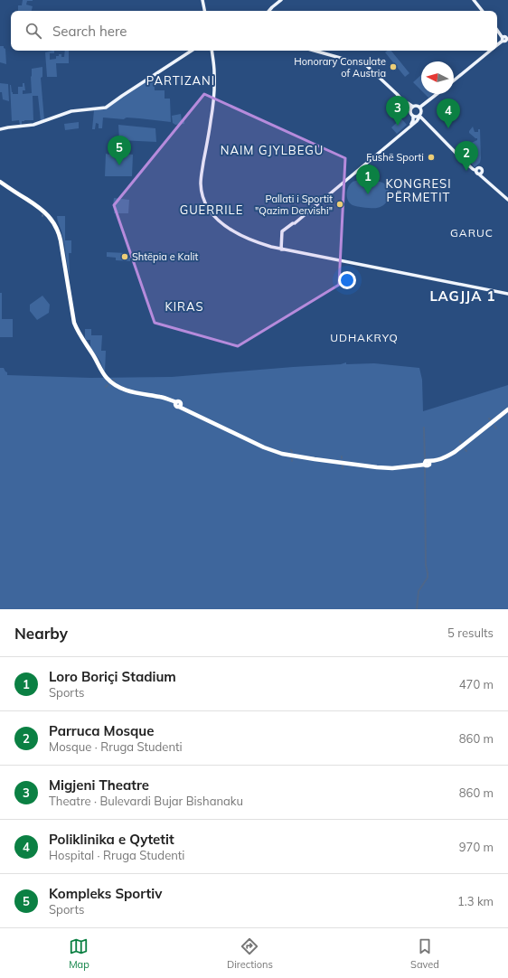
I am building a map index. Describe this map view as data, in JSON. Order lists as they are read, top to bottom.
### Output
{
  "districts": [
    "PARTIZANI",
    "NAIM GJYLBEGU",
    "KONGRESI PËRMETIT",
    "GUERRILE",
    "GARUC",
    "LAGJJA 1",
    "KIRAS",
    "UDHAKRYQ"
  ],
  "places": [
    "Honorary Consulate of Austria",
    "Fushë Sporti",
    "Pallati i Sportit \"Qazim Dervishi\"",
    "Shtëpia e Kalit"
  ],
  "north": "left",
  "page": {
    "search": "Search here",
    "pins": [
      "3",
      "4",
      "5",
      "2",
      "1"
    ],
    "heading": ["Nearby", "5 results"],
    "list": [
      {
        "mark": "1",
        "name": "Loro Boriçi Stadium",
        "note": "Sports",
        "value": "470 m"
      },
      {
        "mark": "2",
        "name": "Parruca Mosque",
        "note": "Mosque · Rruga Studenti",
        "value": "860 m"
      },
      {
        "mark": "3",
        "name": "Migjeni Theatre",
        "note": "Theatre · Bulevardi Bujar Bishanaku",
        "value": "860 m"
      },
      {
        "mark": "4",
        "name": "Poliklinika e Qytetit",
        "note": "Hospital · Rruga Studenti",
        "value": "970 m"
      },
      {
        "mark": "5",
        "name": "Kompleks Sportiv",
        "note": "Sports",
        "value": "1.3 km"
      }
    ],
    "nav": ["Map", "Directions", "Saved"]
  }
}
